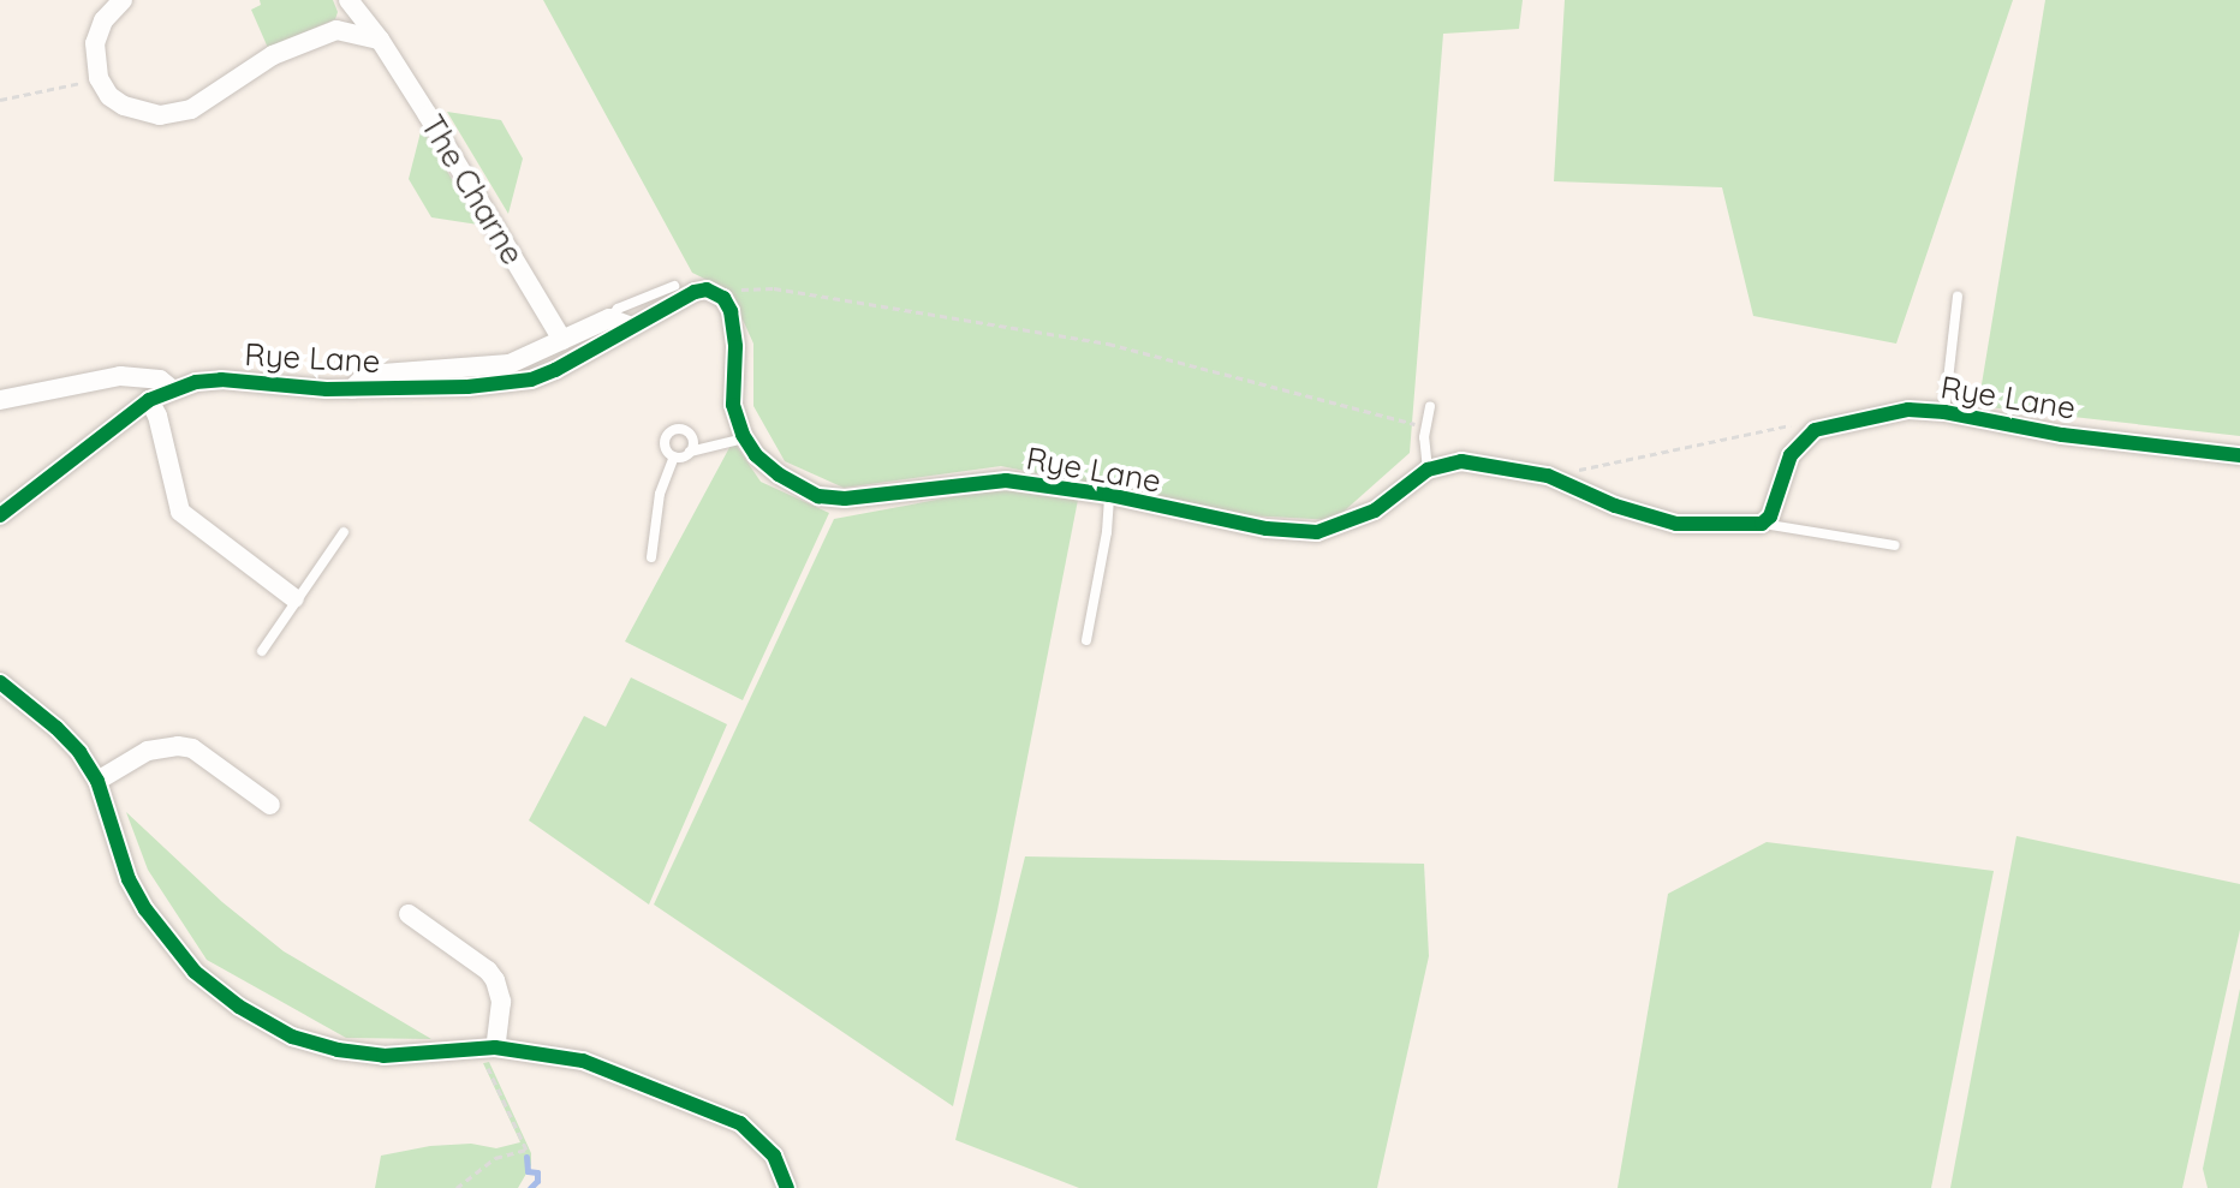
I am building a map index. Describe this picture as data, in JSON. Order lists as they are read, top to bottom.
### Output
{
  "streets": {
    "street": ["The Charne", "Rye Lane"]
  }
}
